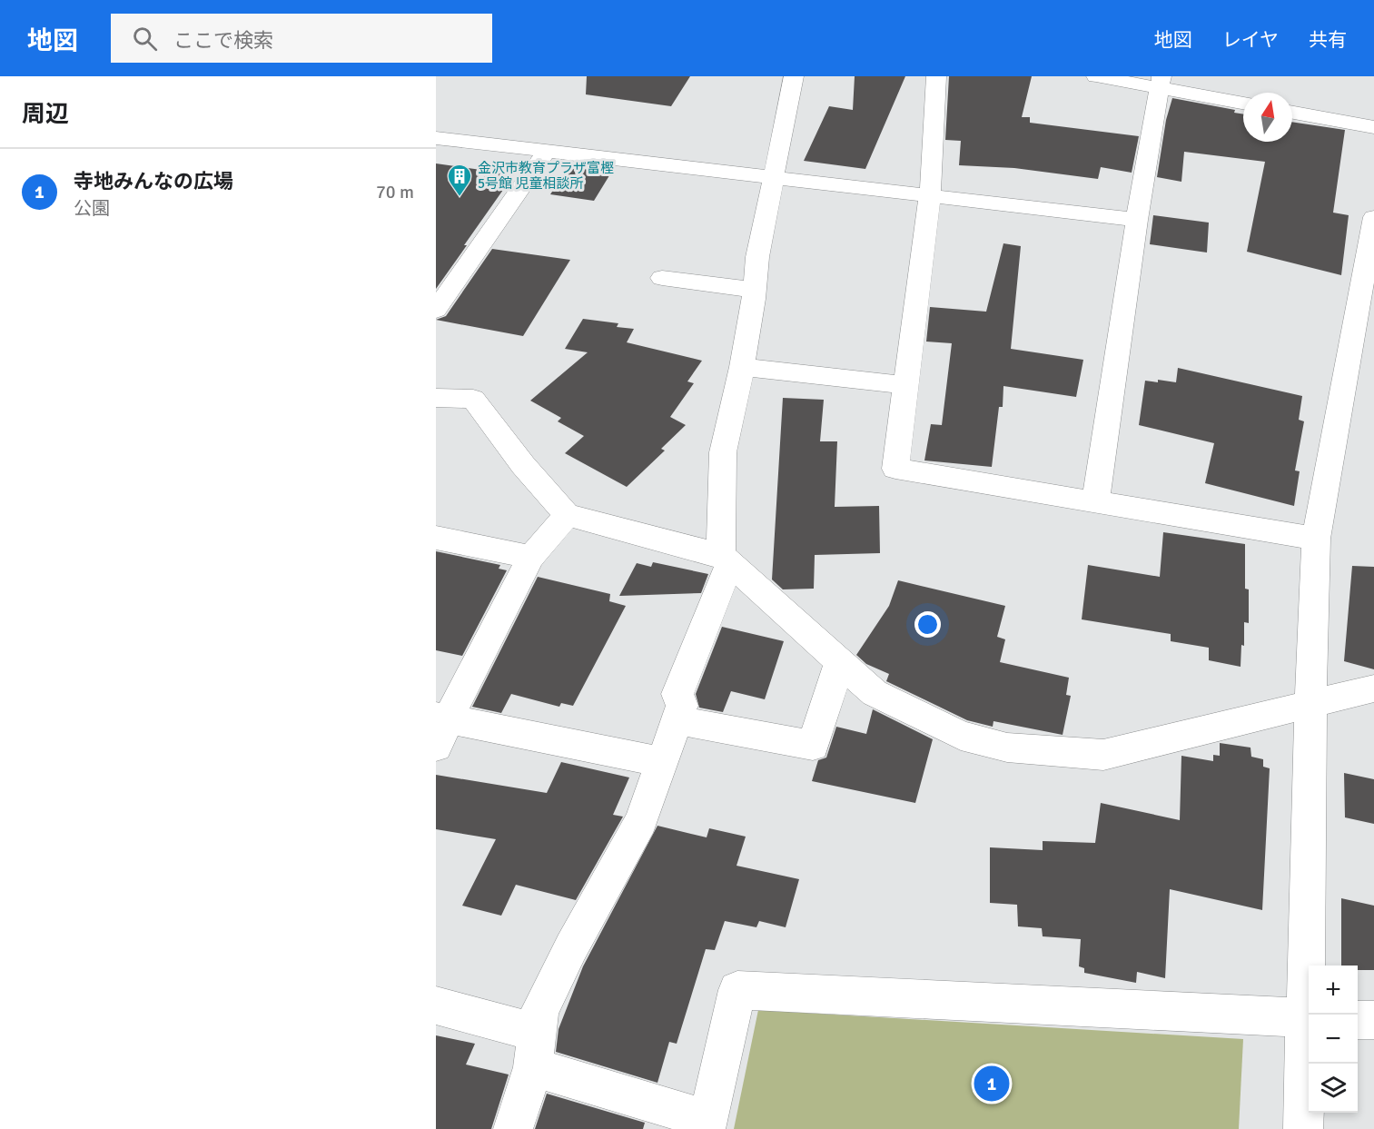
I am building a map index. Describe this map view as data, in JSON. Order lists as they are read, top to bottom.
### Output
{
  "places": {
    "building": ["金沢市教育プラザ富樫 5号館 児童相談所"]
  },
  "north": "top",
  "page": {
    "header": "地図",
    "search": "ここで検索",
    "nav": ["地図", "レイヤ", "共有"],
    "heading": "周辺",
    "list": [
      {
        "mark": "1",
        "name": "寺地みんなの広場",
        "note": "公園",
        "value": "70 m"
      }
    ],
    "map_buttons": ["+", "−"],
    "pins": "1"
  }
}
